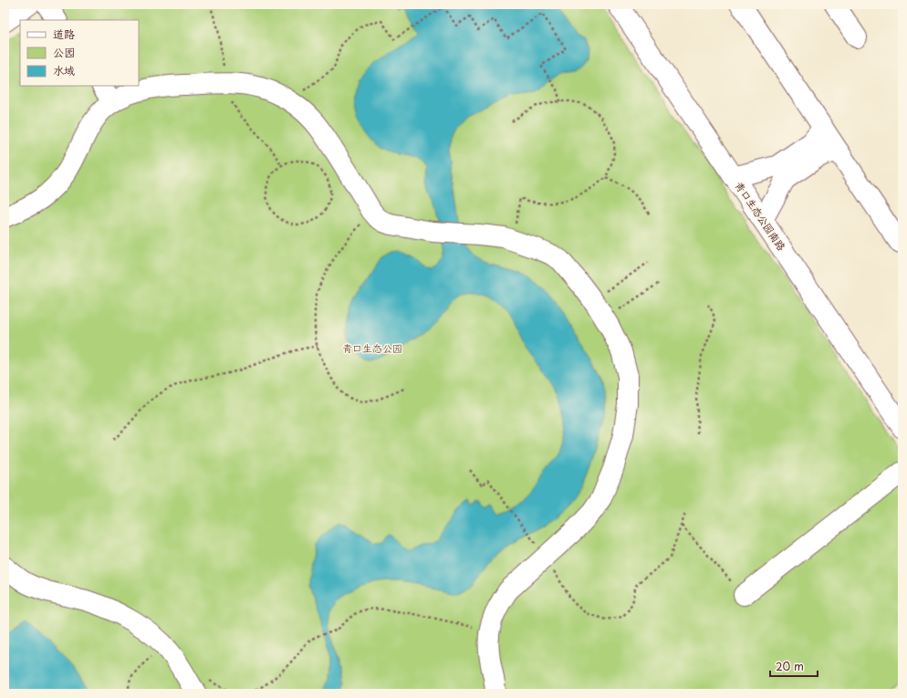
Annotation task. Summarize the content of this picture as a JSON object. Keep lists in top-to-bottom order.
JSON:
{
  "streets": {
    "street": ["青口生态公园南路"]
  },
  "parks": ["青口生态公园"],
  "legend": ["道路", "公园", "水域"],
  "scale_bar": "20 m"
}
